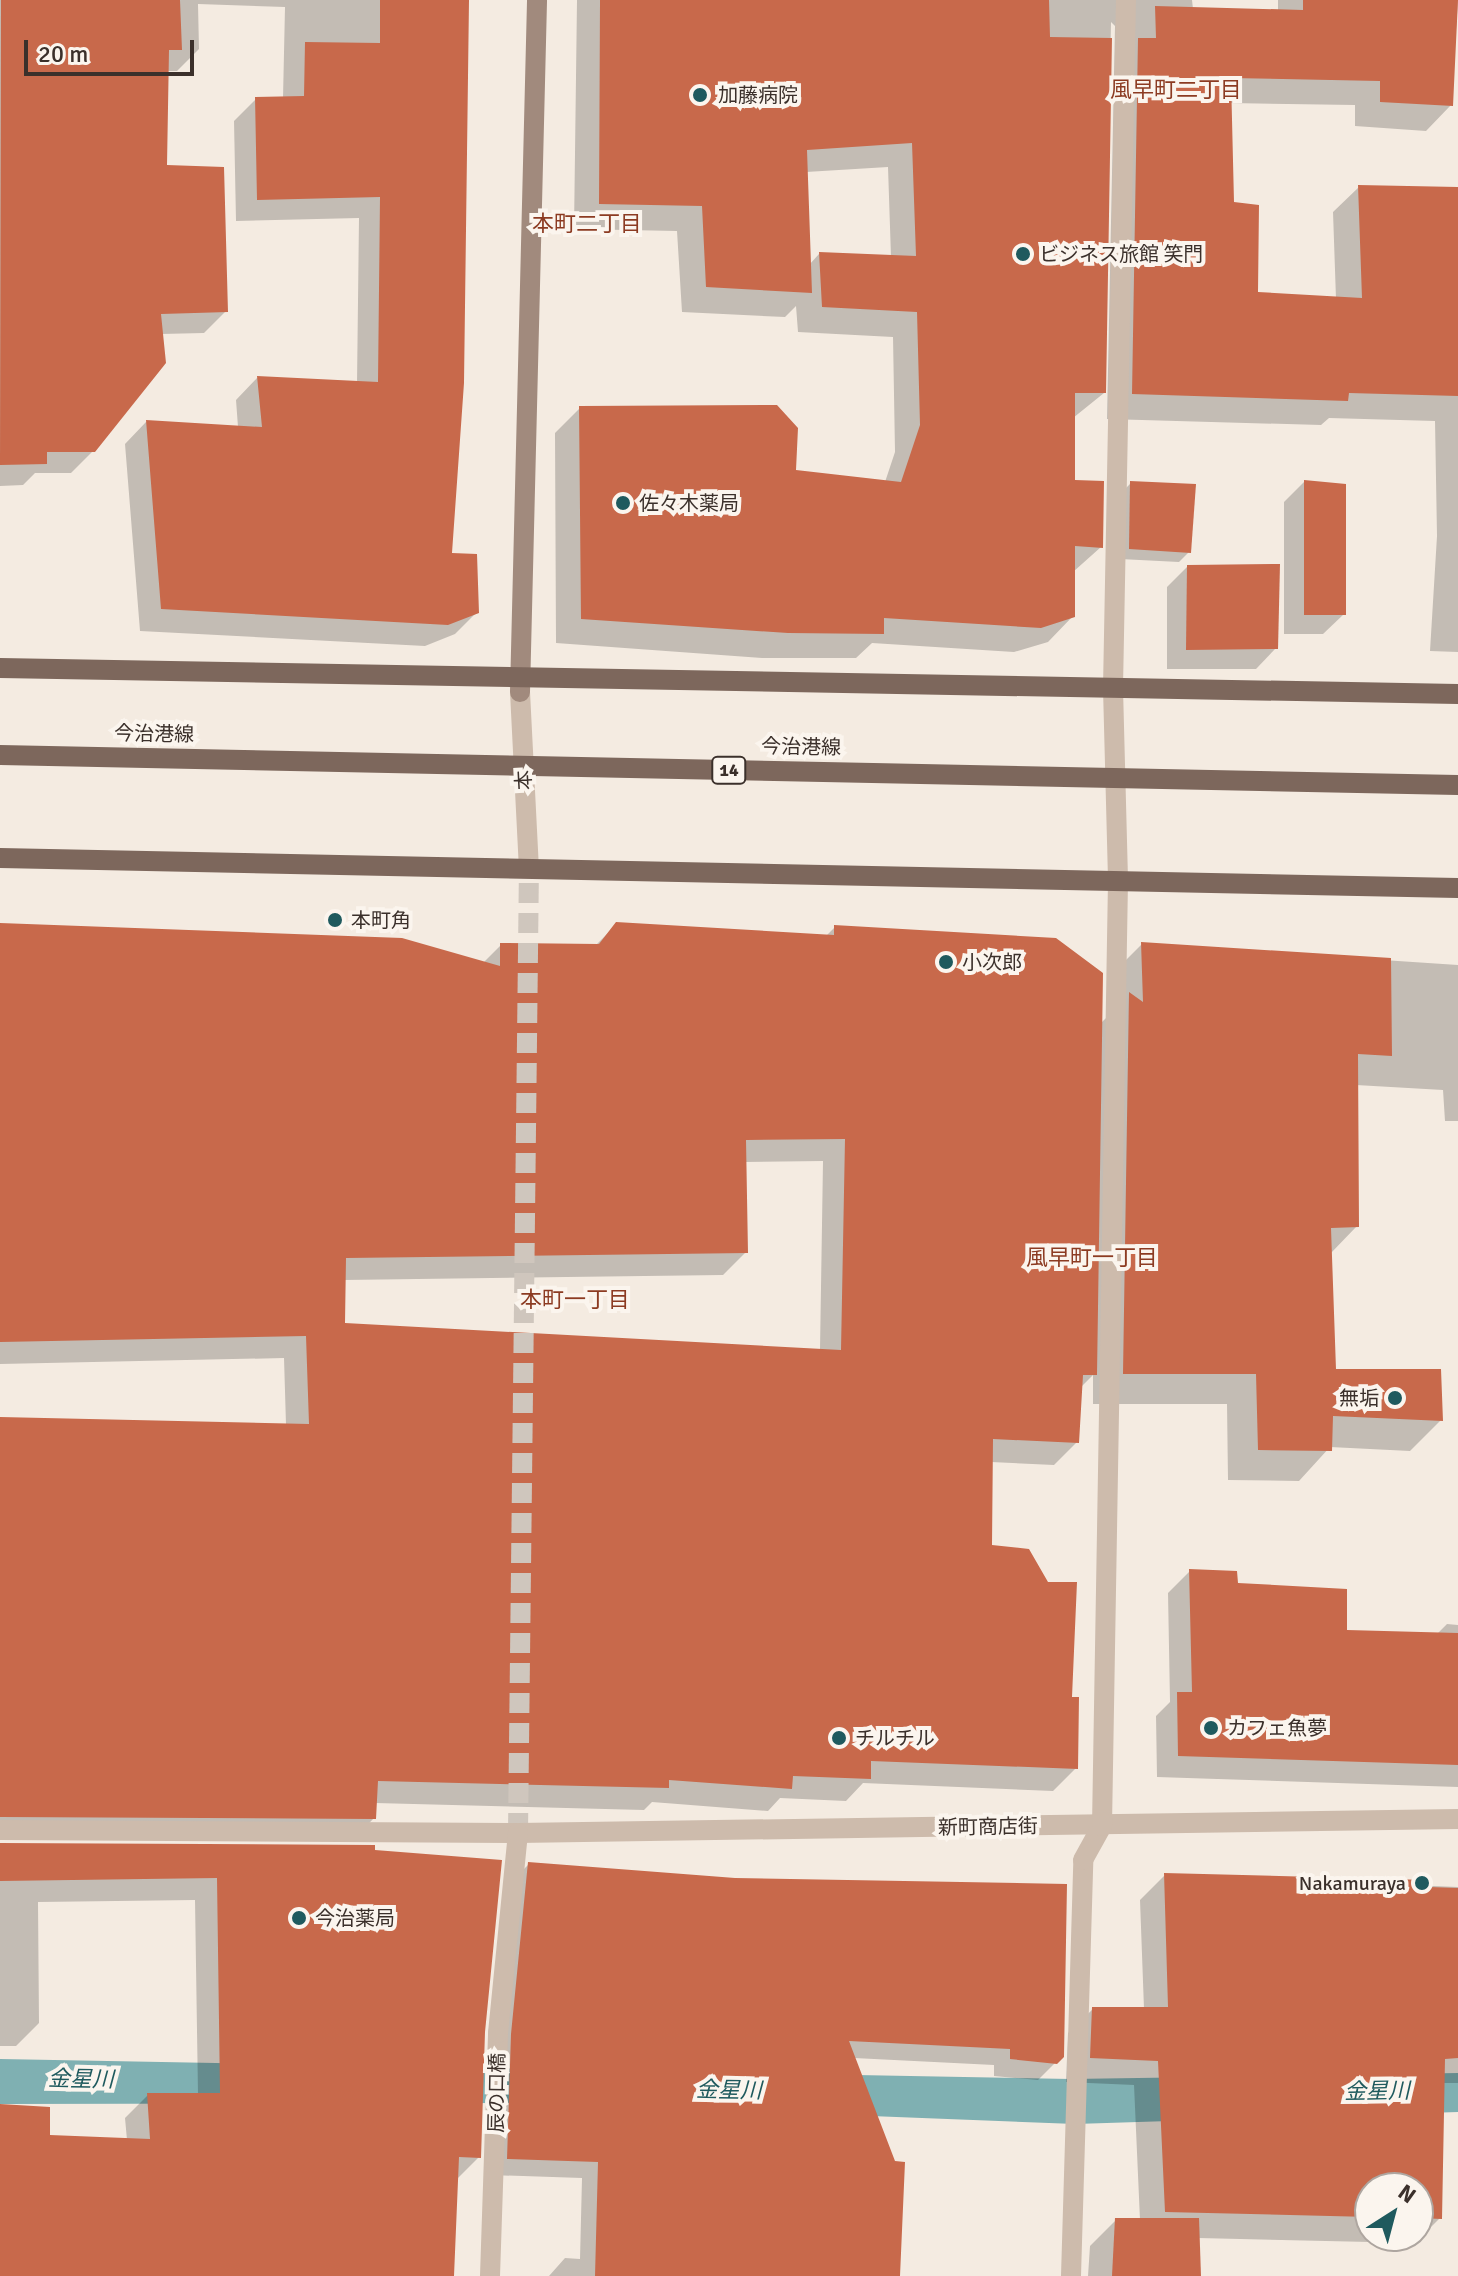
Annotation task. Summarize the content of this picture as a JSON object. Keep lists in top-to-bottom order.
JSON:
{
  "streets": {
    "main road": ["今治港線", "14"],
    "street": ["本", "新町商店街", "辰の口橋"]
  },
  "crossings": [
    ["今治港線", "本"],
    ["新町商店街", "辰の口橋"]
  ],
  "districts": [
    "風早町二丁目",
    "本町二丁目",
    "風早町一丁目",
    "本町一丁目"
  ],
  "water": ["金星川"],
  "places": [
    "加藤病院",
    "ビジネス旅館 笑門",
    "佐々木薬局",
    "本町角",
    "小次郎",
    "無垢",
    "カフェ魚夢",
    "チルチル",
    "Nakamuraya",
    "今治薬局"
  ],
  "scale_bar": "20 m",
  "north": "top right"
}
